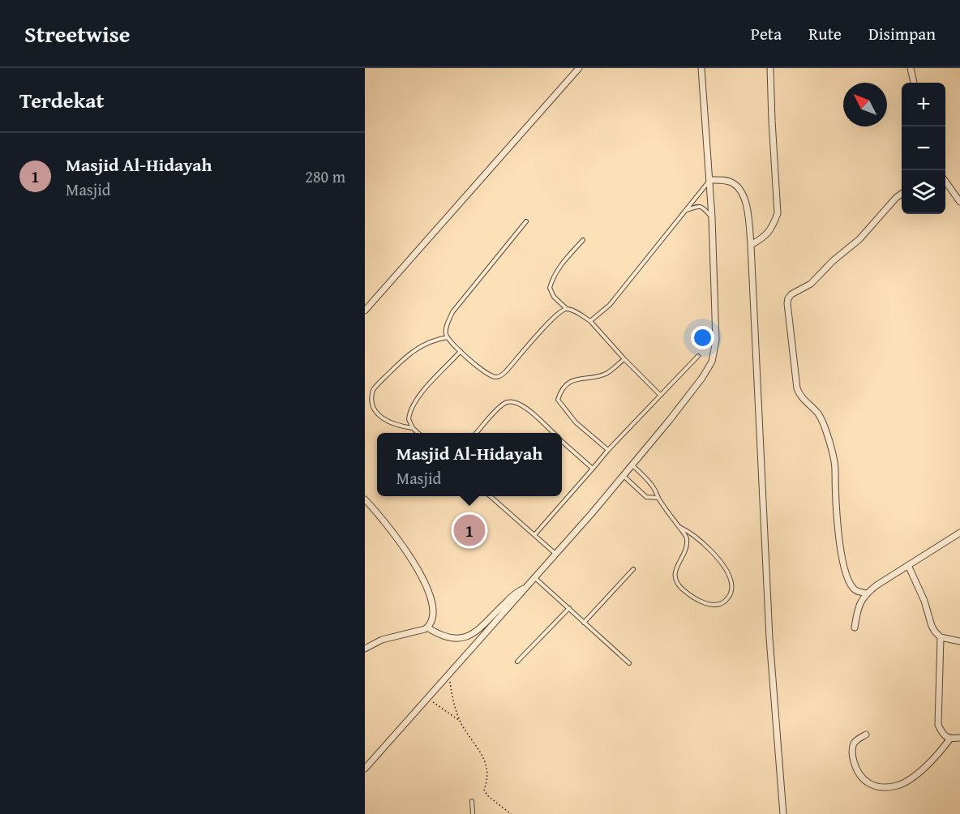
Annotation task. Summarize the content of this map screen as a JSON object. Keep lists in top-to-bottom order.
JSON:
{
  "north": "top left",
  "page": {
    "header": "Streetwise",
    "nav": ["Peta", "Rute", "Disimpan"],
    "heading": "Terdekat",
    "map_buttons": ["+", "−"],
    "list": [
      {
        "mark": "1",
        "name": "Masjid Al-Hidayah",
        "note": "Masjid",
        "value": "280 m"
      }
    ],
    "popup": ["Masjid Al-Hidayah", "Masjid"],
    "pins": "1"
  }
}
